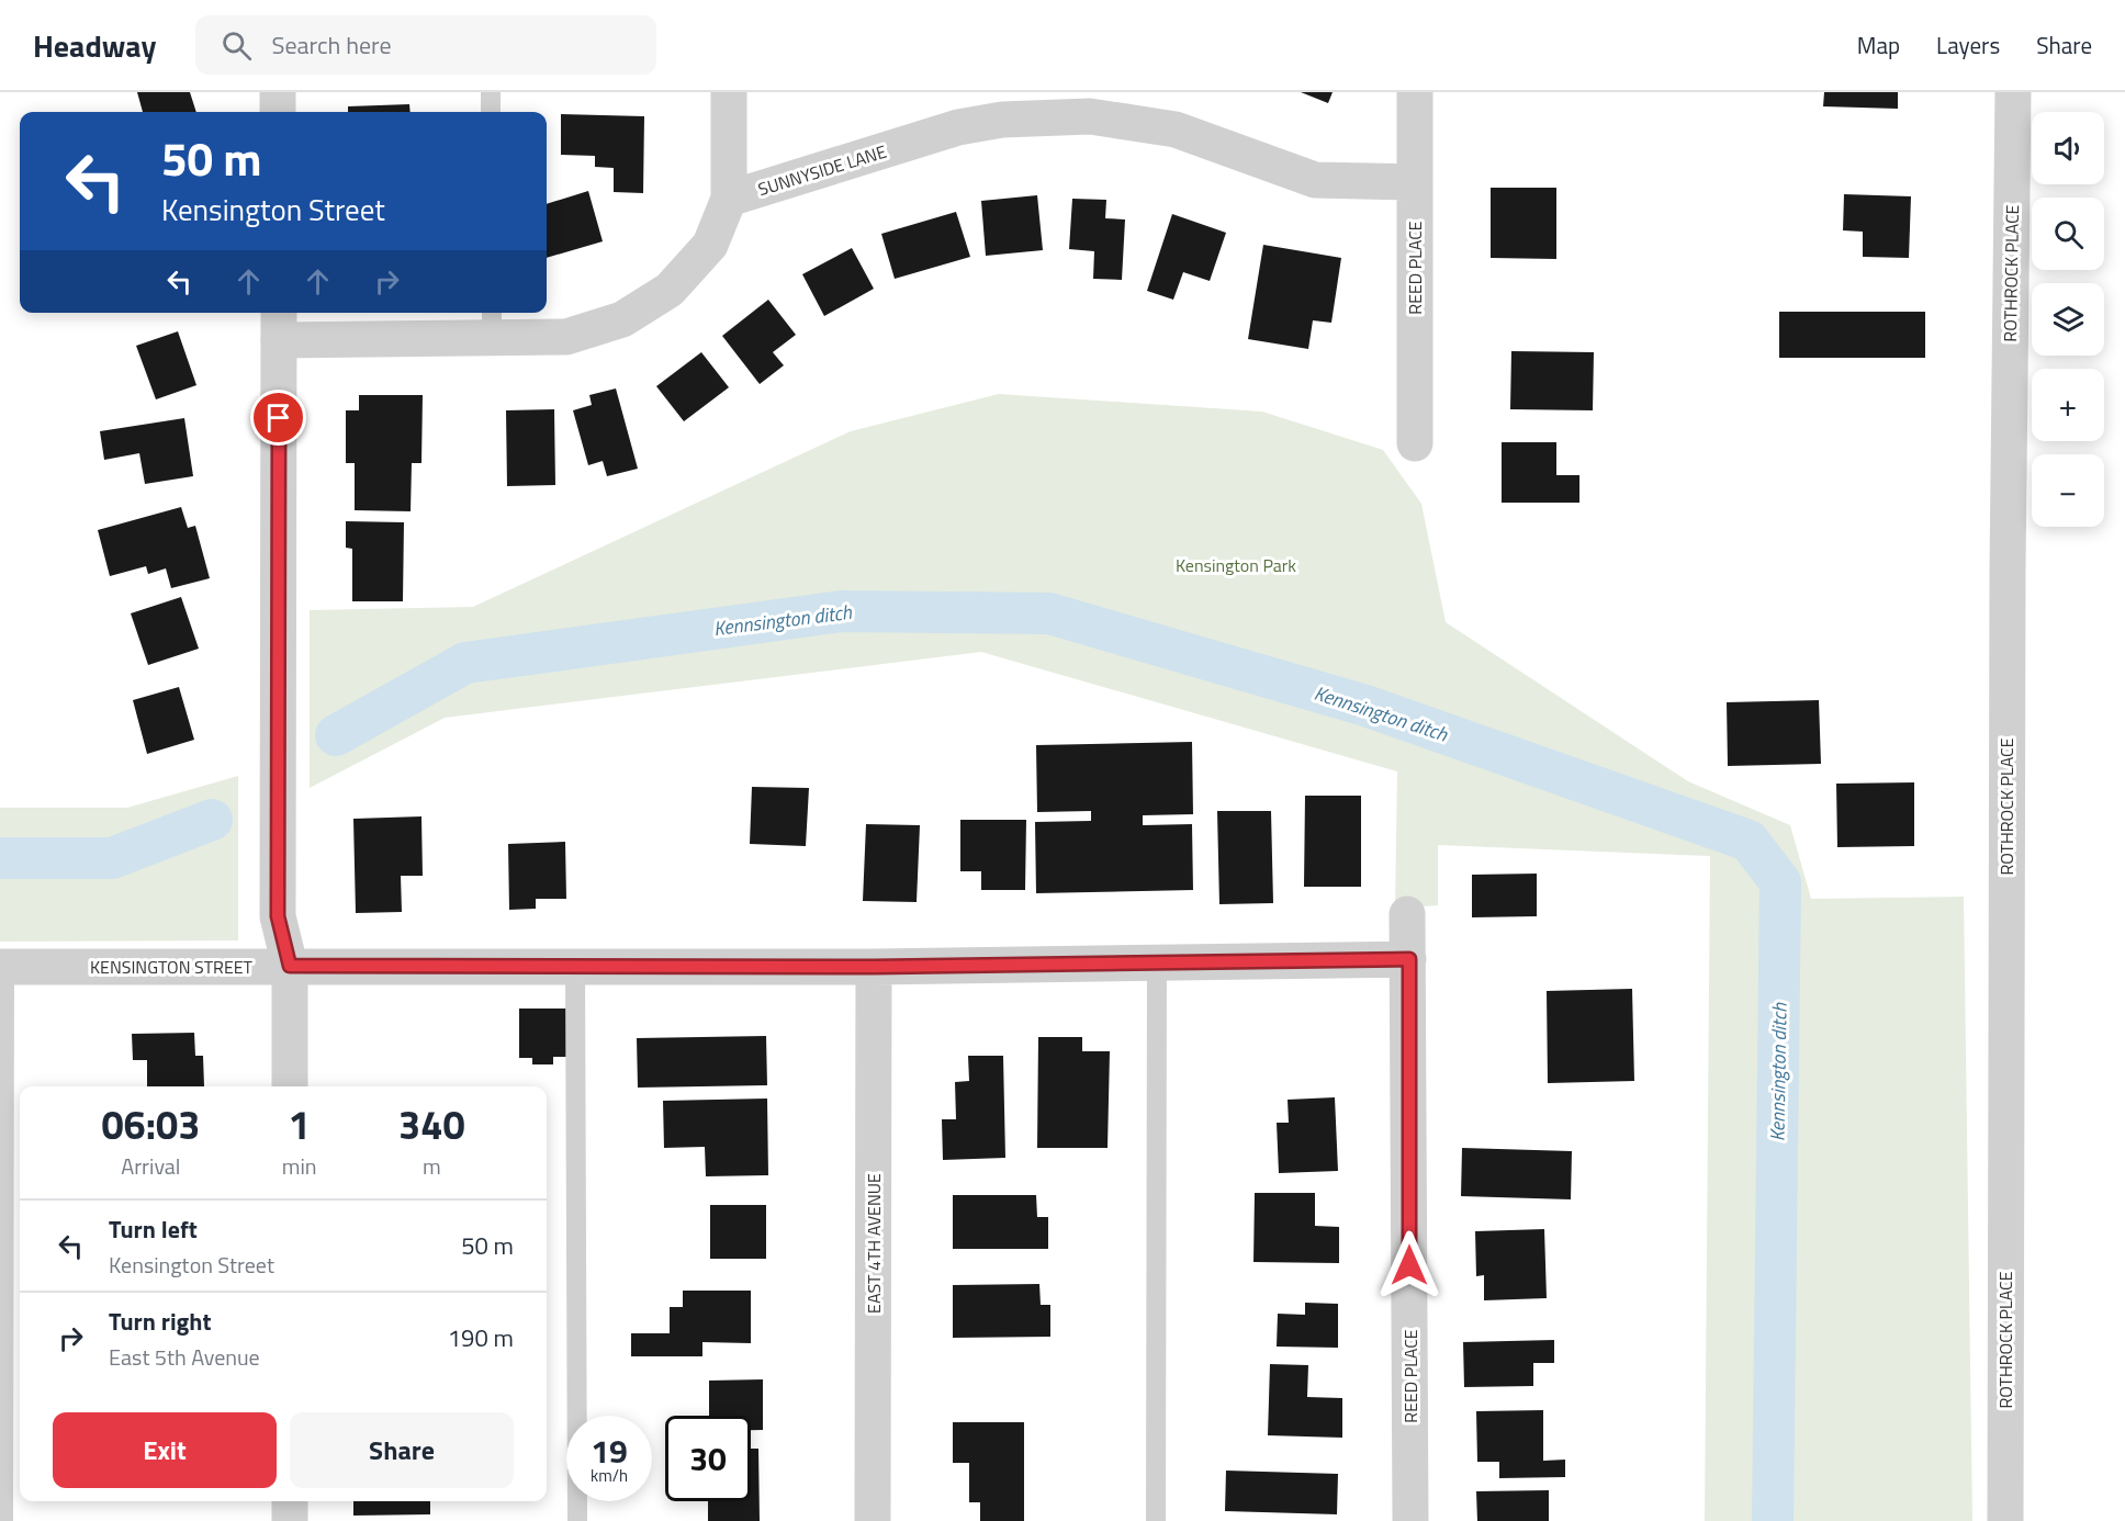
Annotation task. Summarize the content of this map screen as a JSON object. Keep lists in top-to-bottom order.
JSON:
{
  "streets": {
    "street": [
      "SUNNYSIDE LANE",
      "REED PLACE",
      "ROTHROCK PLACE",
      "KENSINGTON STREET",
      "EAST 4TH AVENUE"
    ]
  },
  "crossings": [
    ["SUNNYSIDE LANE", "REED PLACE"],
    ["REED PLACE", "KENSINGTON STREET"],
    ["KENSINGTON STREET", "EAST 4TH AVENUE"]
  ],
  "water": ["Kennsington ditch"],
  "parks": ["Kensington Park"],
  "page": {
    "header": "Headway",
    "search": "Search here",
    "nav": ["Map", "Layers", "Share"],
    "map_buttons": ["+", "−"],
    "turn": ["50 m", "Kensington Street"],
    "eta": [
      "06:03",
      "Arrival",
      "1",
      "min",
      "340",
      "m"
    ],
    "list": [
      {
        "name": "Turn left",
        "note": "Kensington Street",
        "value": "50 m"
      },
      {
        "name": "Turn right",
        "note": "East 5th Avenue",
        "value": "190 m"
      }
    ],
    "buttons": ["Exit", "Share"],
    "speed": "19 km/h",
    "limit": "30"
  }
}
